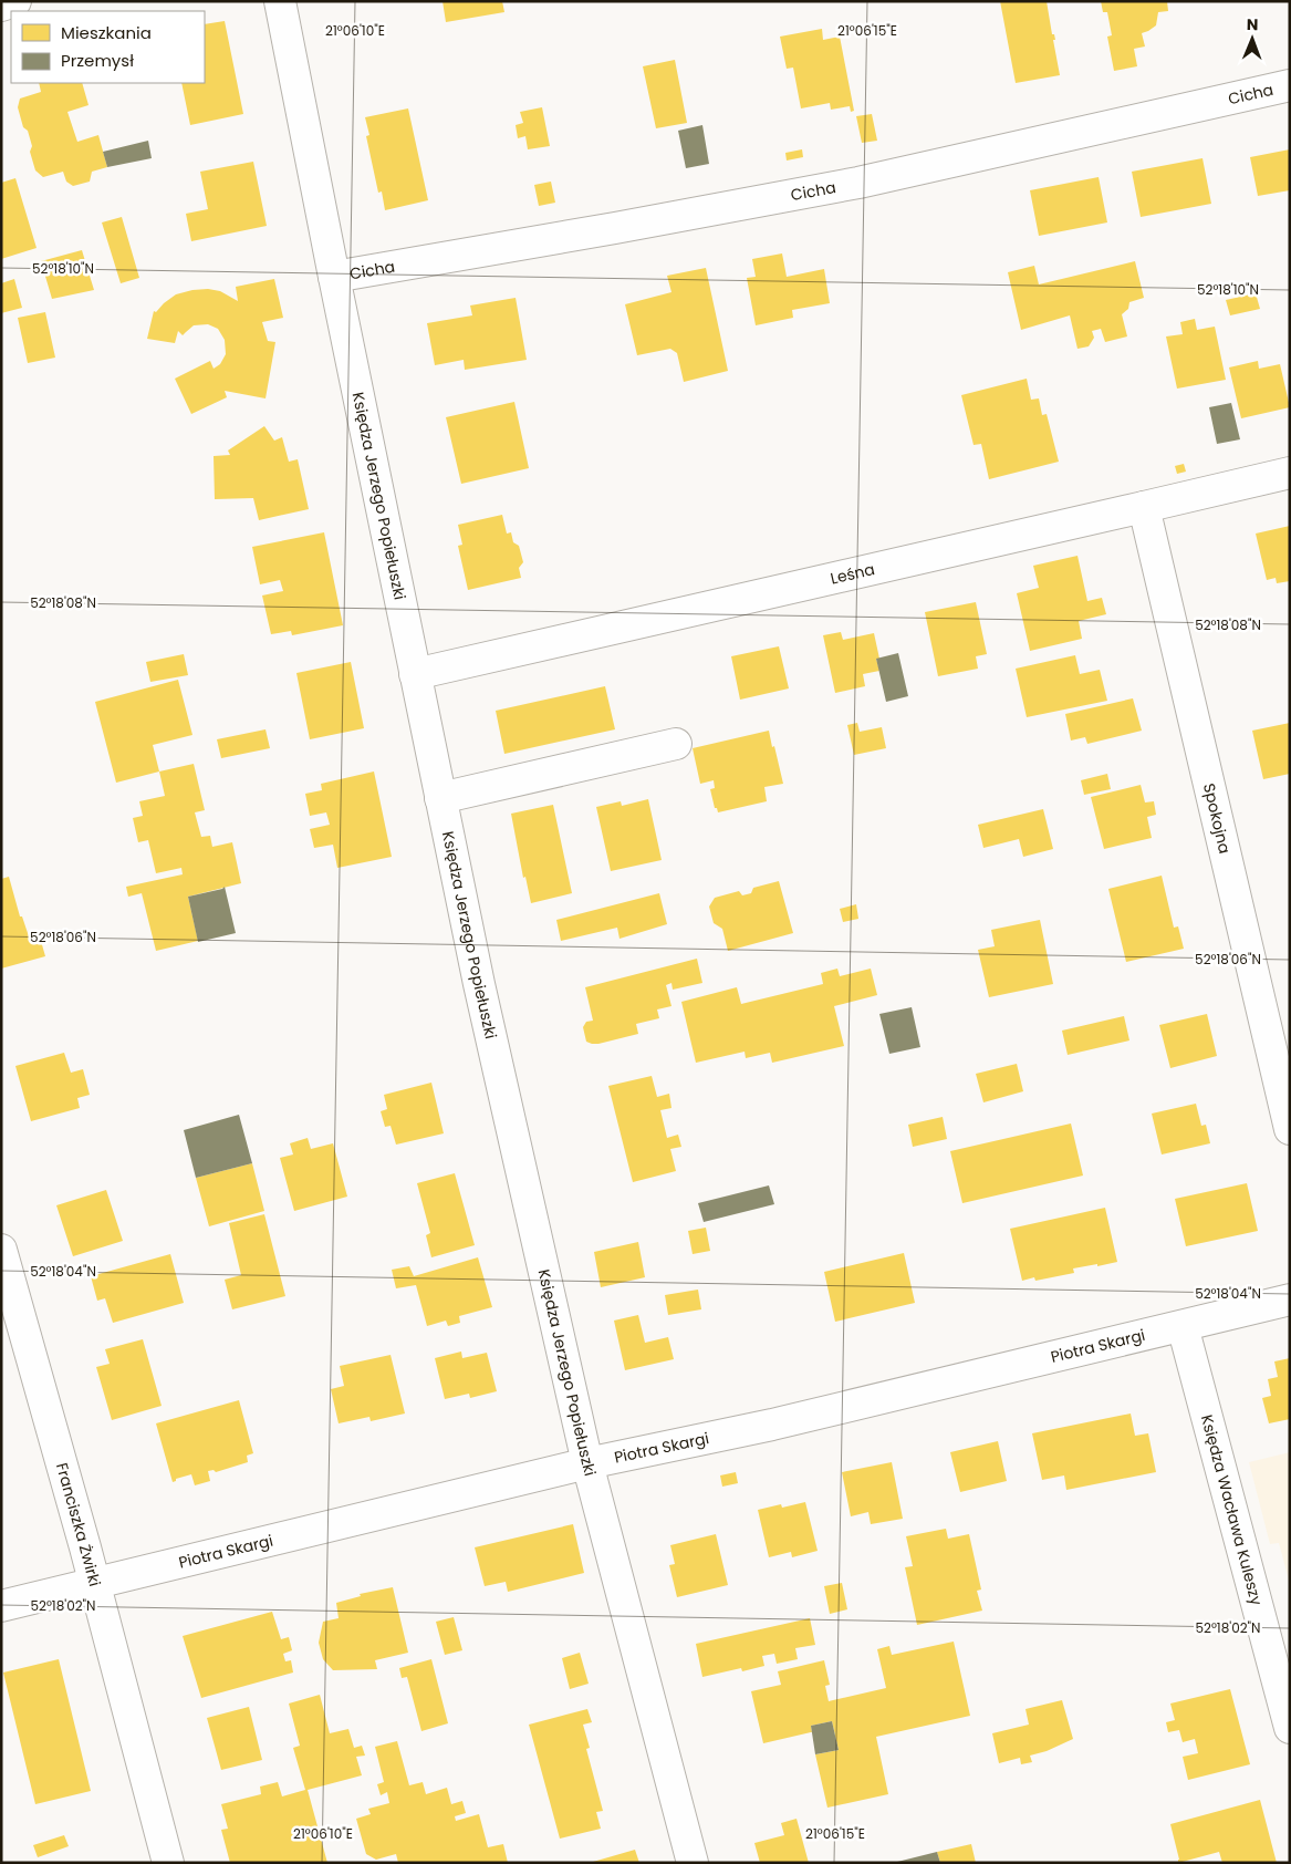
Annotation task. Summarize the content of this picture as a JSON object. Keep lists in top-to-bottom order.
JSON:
{
  "streets": {
    "street": [
      "Cicha",
      "Księdza Jerzego Popiełuszki",
      "Leśna",
      "Spokojna",
      "Piotra Skargi",
      "Księdza Wacława Kuleszy",
      "Franciszka Żwirki"
    ]
  },
  "crossings": [
    ["Cicha", "Księdza Jerzego Popiełuszki"],
    ["Księdza Jerzego Popiełuszki", "Leśna"],
    ["Księdza Jerzego Popiełuszki", "Piotra Skargi"],
    ["Leśna", "Spokojna"],
    ["Piotra Skargi", "Księdza Wacława Kuleszy"],
    ["Piotra Skargi", "Franciszka Żwirki"]
  ],
  "legend": ["Mieszkania", "Przemysł"],
  "north": "top",
  "coordinates": [
    "21°06'10\"E",
    "21°06'15\"E",
    "52°18'10\"N",
    "52°18'08\"N",
    "52°18'06\"N",
    "52°18'04\"N",
    "52°18'02\"N"
  ]
}
